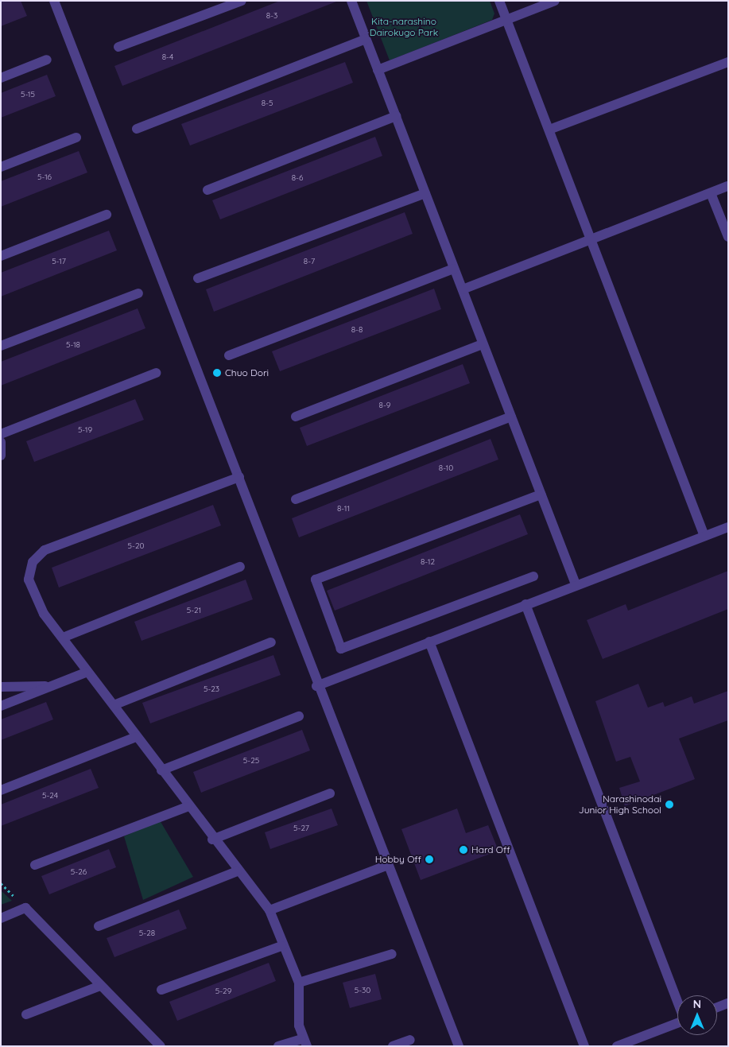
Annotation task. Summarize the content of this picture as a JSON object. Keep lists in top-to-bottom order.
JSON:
{
  "parks": ["Kita-narashino Dairokugo Park"],
  "places": [
    "Chuo Dori",
    "Narashinodai Junior High School",
    "Hard Off",
    "Hobby Off"
  ],
  "house_numbers": [
    "8-3",
    "8-4",
    "5-15",
    "8-5",
    "5-16",
    "8-6",
    "5-17",
    "8-7",
    "8-8",
    "5-18",
    "8-9",
    "5-19",
    "8-10",
    "8-11",
    "5-20",
    "8-12",
    "5-21",
    "5-23",
    "5-25",
    "5-24",
    "5-27",
    "5-26",
    "5-28",
    "5-30",
    "5-29"
  ],
  "north": "top"
}
